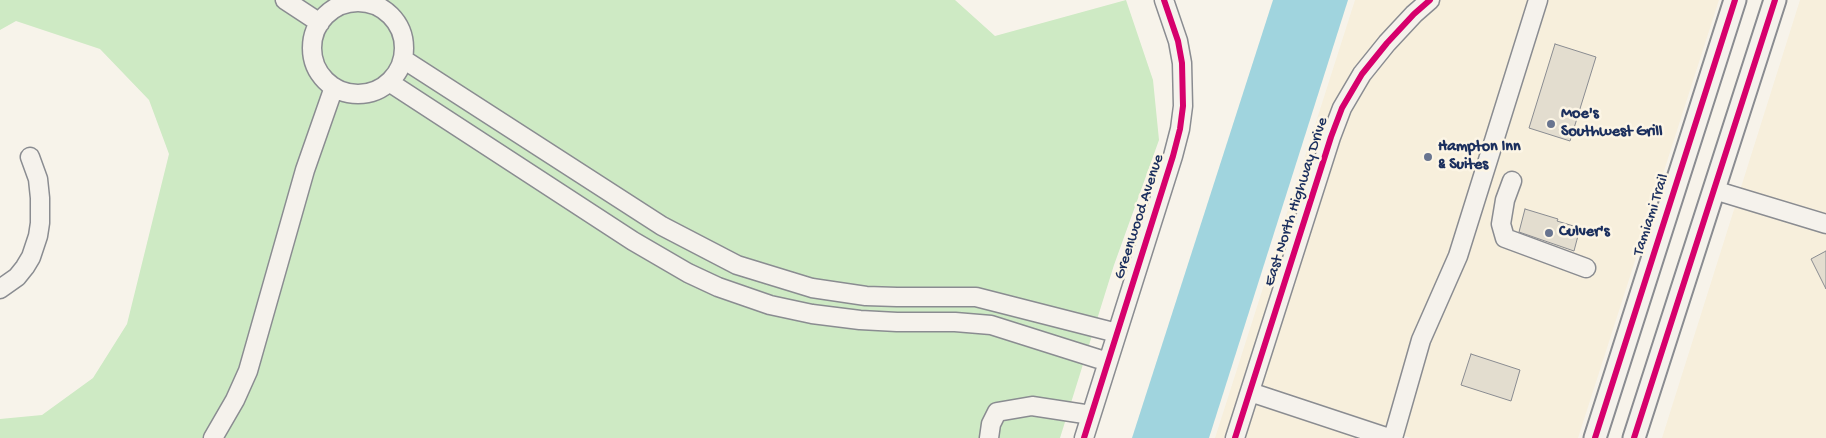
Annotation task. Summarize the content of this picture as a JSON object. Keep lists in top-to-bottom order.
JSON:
{
  "streets": {
    "main road": ["Tamiami Trail"],
    "street": ["East North Highway Drive", "Greenwood Avenue"]
  },
  "places": ["Moe's Southwest Grill", "Hampton Inn & Suites", "Culver's"]
}
